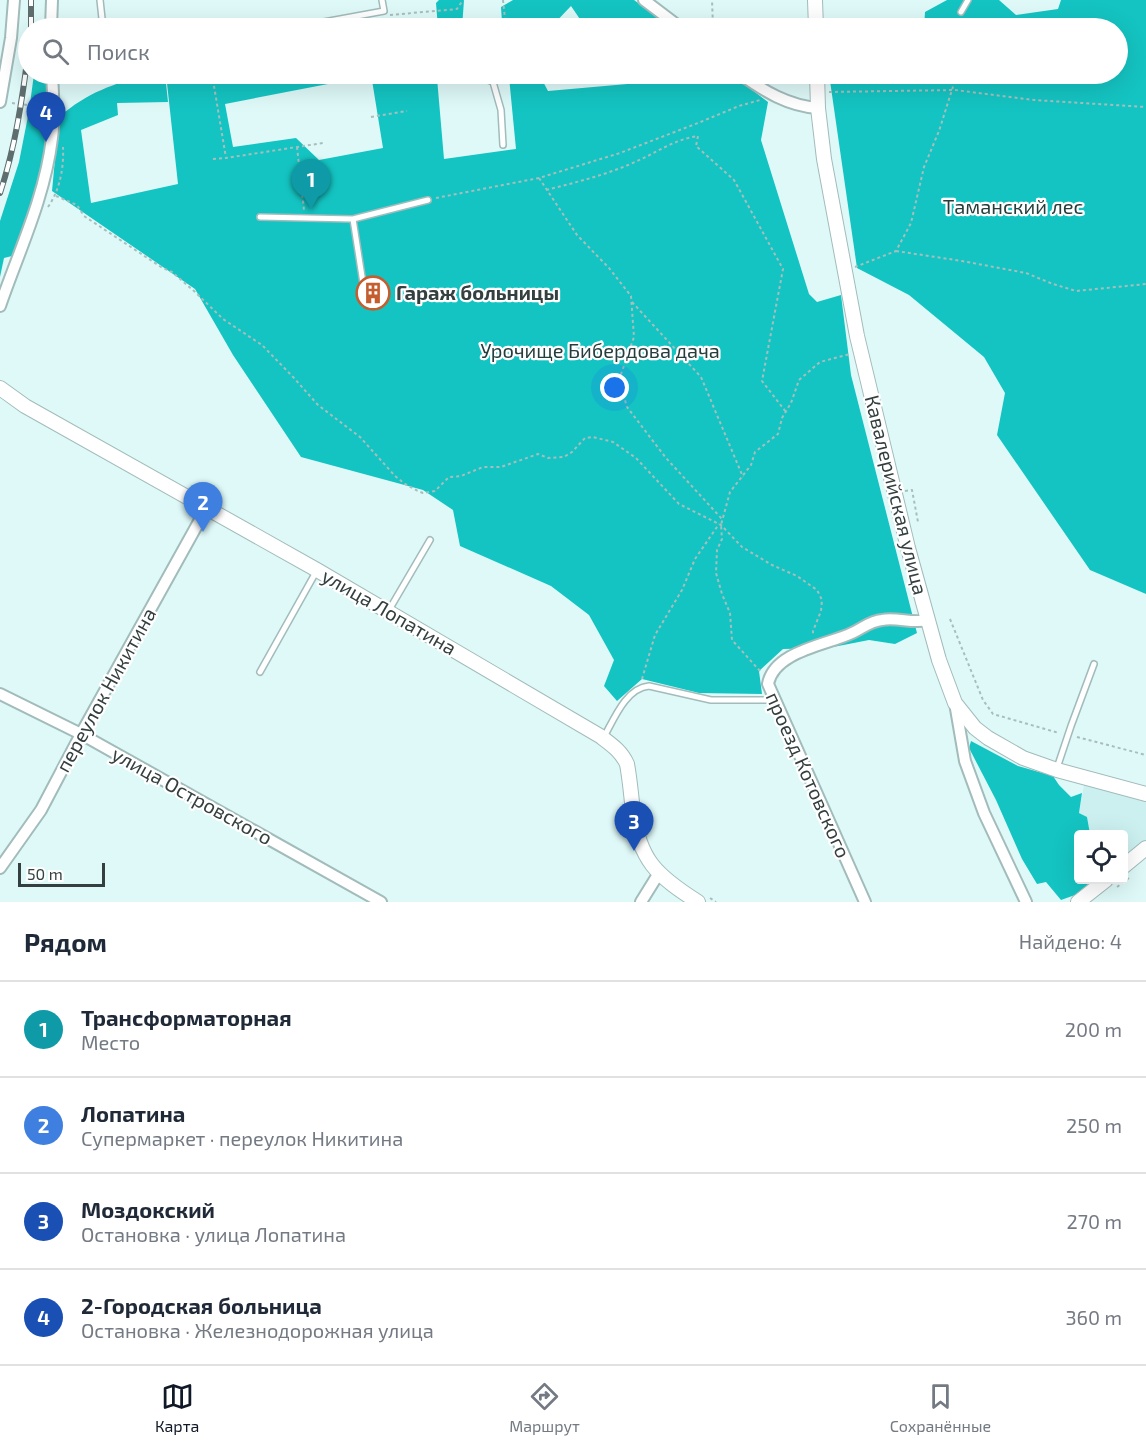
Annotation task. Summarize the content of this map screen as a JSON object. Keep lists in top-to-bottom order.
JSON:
{
  "streets": {
    "street": [
      "Кавалерийская улица",
      "улица Лопатина",
      "переулок Никитина",
      "проезд Котовского",
      "улица Островского"
    ]
  },
  "crossings": [
    ["Кавалерийская улица", "проезд Котовского"],
    ["улица Лопатина", "переулок Никитина"],
    ["переулок Никитина", "улица Островского"]
  ],
  "parks": ["Таманский лес", "Урочище Бибердова дача"],
  "places": {
    "building": ["Гараж больницы"]
  },
  "scale_bar": "50 m",
  "page": {
    "search": "Поиск",
    "pins": [
      "4",
      "1",
      "2",
      "3"
    ],
    "scale": "50 m",
    "heading": ["Рядом", "Найдено: 4"],
    "list": [
      {
        "mark": "1",
        "name": "Трансформаторная",
        "note": "Место",
        "value": "200 m"
      },
      {
        "mark": "2",
        "name": "Лопатина",
        "note": "Супермаркет · переулок Никитина",
        "value": "250 m"
      },
      {
        "mark": "3",
        "name": "Моздокский",
        "note": "Остановка · улица Лопатина",
        "value": "270 m"
      },
      {
        "mark": "4",
        "name": "2-Городская больница",
        "note": "Остановка · Железнодорожная улица",
        "value": "360 m"
      }
    ],
    "nav": ["Карта", "Маршрут", "Сохранённые"]
  }
}
